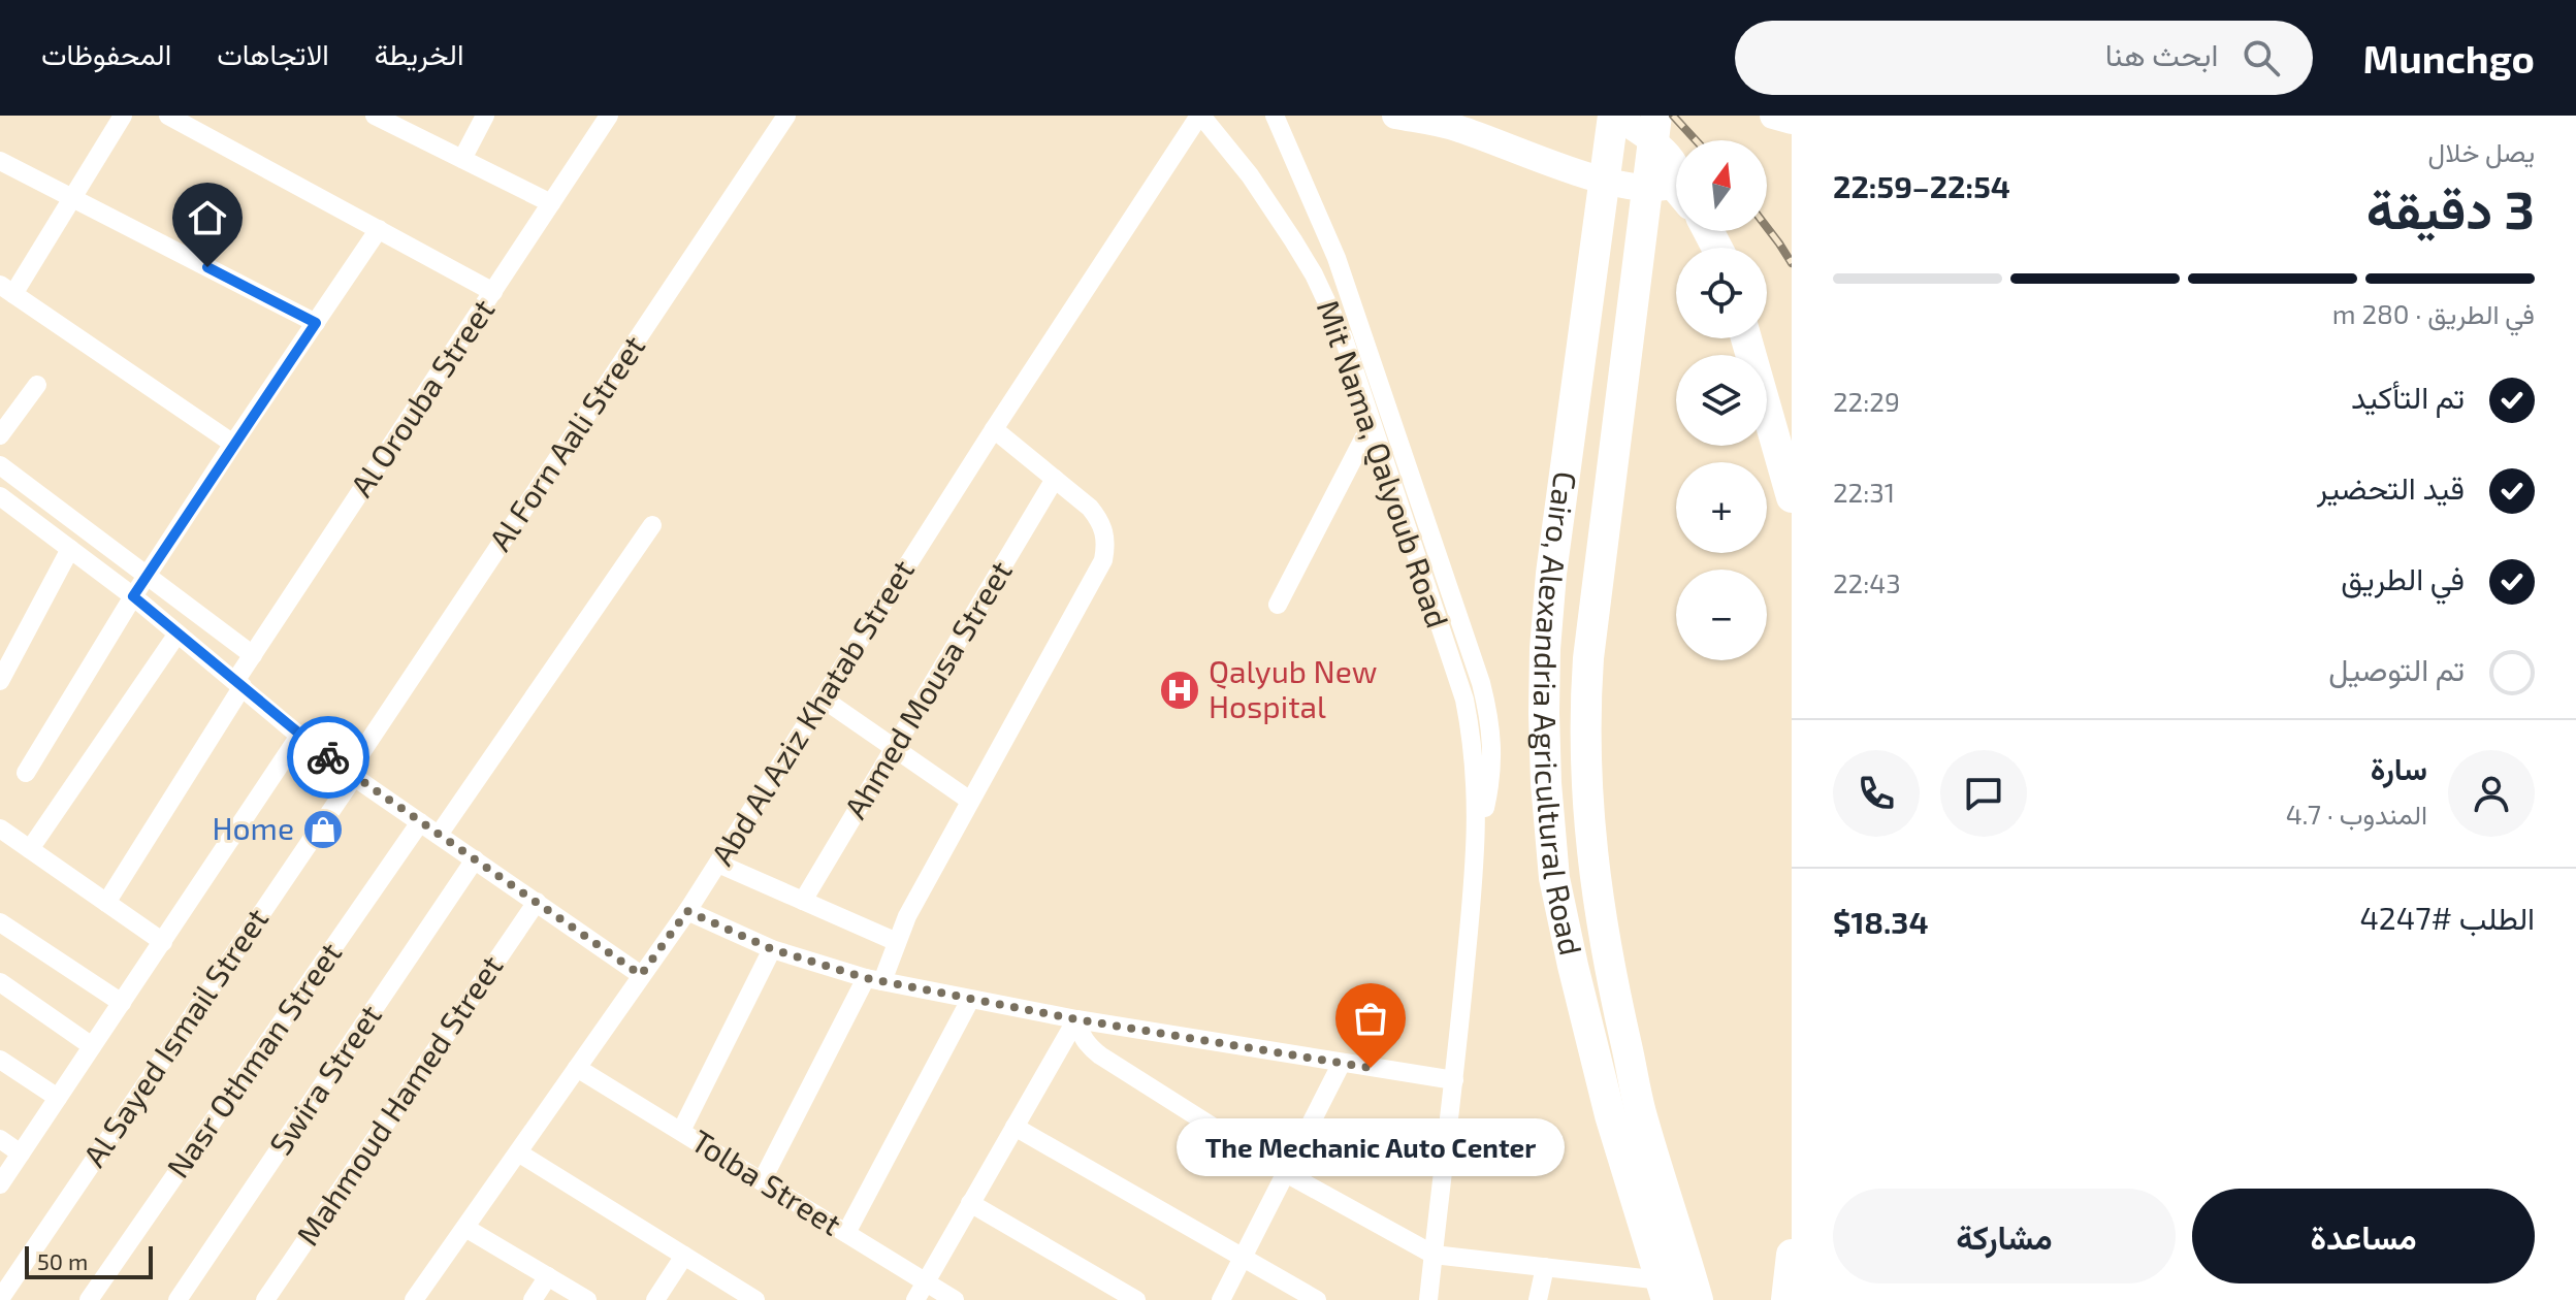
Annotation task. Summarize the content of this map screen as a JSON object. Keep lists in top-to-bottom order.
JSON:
{
  "streets": {
    "highway": ["Cairo, Alexandria Agricultural Road"],
    "street": [
      "Al Orouba Street",
      "Al Forn Aali Street",
      "Mit Nama, Qalyoub Road",
      "Ahmed Mousa Street",
      "Abd Al Aziz Khatab Street",
      "Al Sayed Ismail Street",
      "Nasr Othman Street",
      "Swira Street",
      "Mahmoud Hamed Street",
      "Tolba Street"
    ]
  },
  "crossings": [
    ["Al Forn Aali Street", "Al Sayed Ismail Street"],
    ["Mit Nama, Qalyoub Road", "Abd Al Aziz Khatab Street"],
    ["Abd Al Aziz Khatab Street", "Tolba Street"]
  ],
  "places": {
    "hospital": ["Qalyub New Hospital"],
    "shop": ["Home"],
    "other": ["The Mechanic Auto Center"]
  },
  "scale_bar": "50 m",
  "north": "top",
  "page": {
    "header": "Munchgo",
    "search": "ابحث هنا",
    "nav": ["الخريطة", "الاتجاهات", "المحفوظات"],
    "heading": ["3 دقيقة", "يصل خلال", "22:54–22:59"],
    "panel": [
      "سارة",
      "المندوب · 4.7",
      "الطلب #4247",
      "$18.34"
    ],
    "map_buttons": ["+", "−"],
    "bar": "في الطريق · 280 m",
    "list": [
      ["تم التأكيد", "22:29"],
      ["قيد التحضير", "22:31"],
      ["في الطريق", "22:43"],
      "تم التوصيل"
    ],
    "bubble": "The Mechanic Auto Center",
    "buttons": ["مساعدة", "مشاركة"],
    "scale": "50 m"
  }
}
